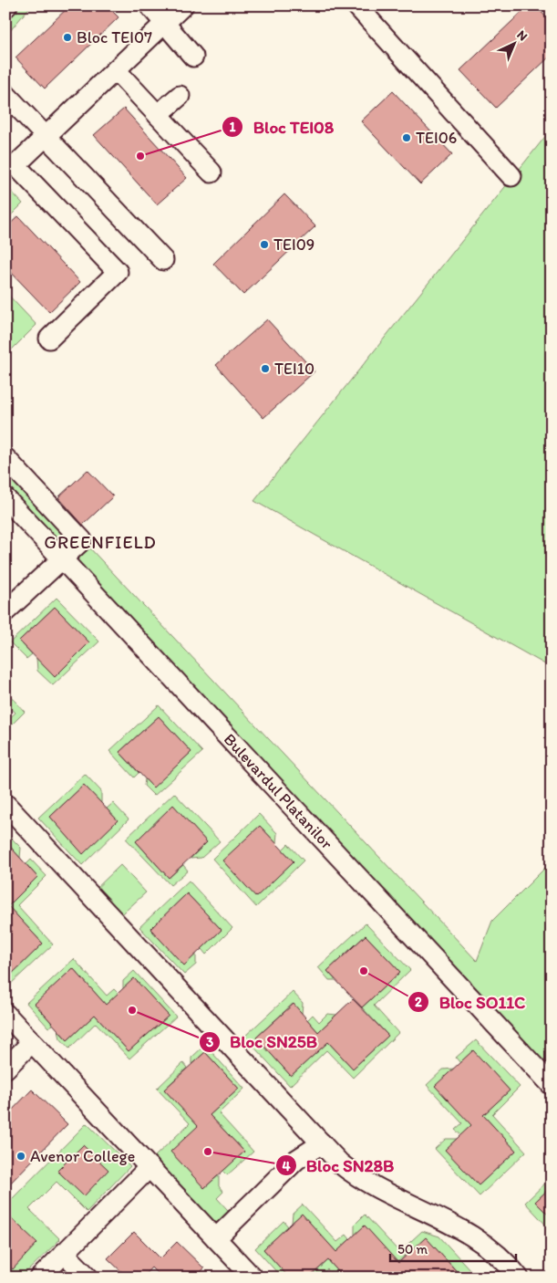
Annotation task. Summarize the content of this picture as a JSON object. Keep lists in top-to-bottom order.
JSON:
{
  "streets": {
    "street": ["Bulevardul Platanilor"]
  },
  "districts": ["GREENFIELD"],
  "places": [
    "Bloc TEI07",
    "TEI06",
    "Bloc TEI08",
    "TEI09",
    "TEI10",
    "Bloc SO11C",
    "Bloc SN25B",
    "Bloc SN28B",
    "Avenor College"
  ],
  "scale_bar": "50 m",
  "north": "top right"
}
